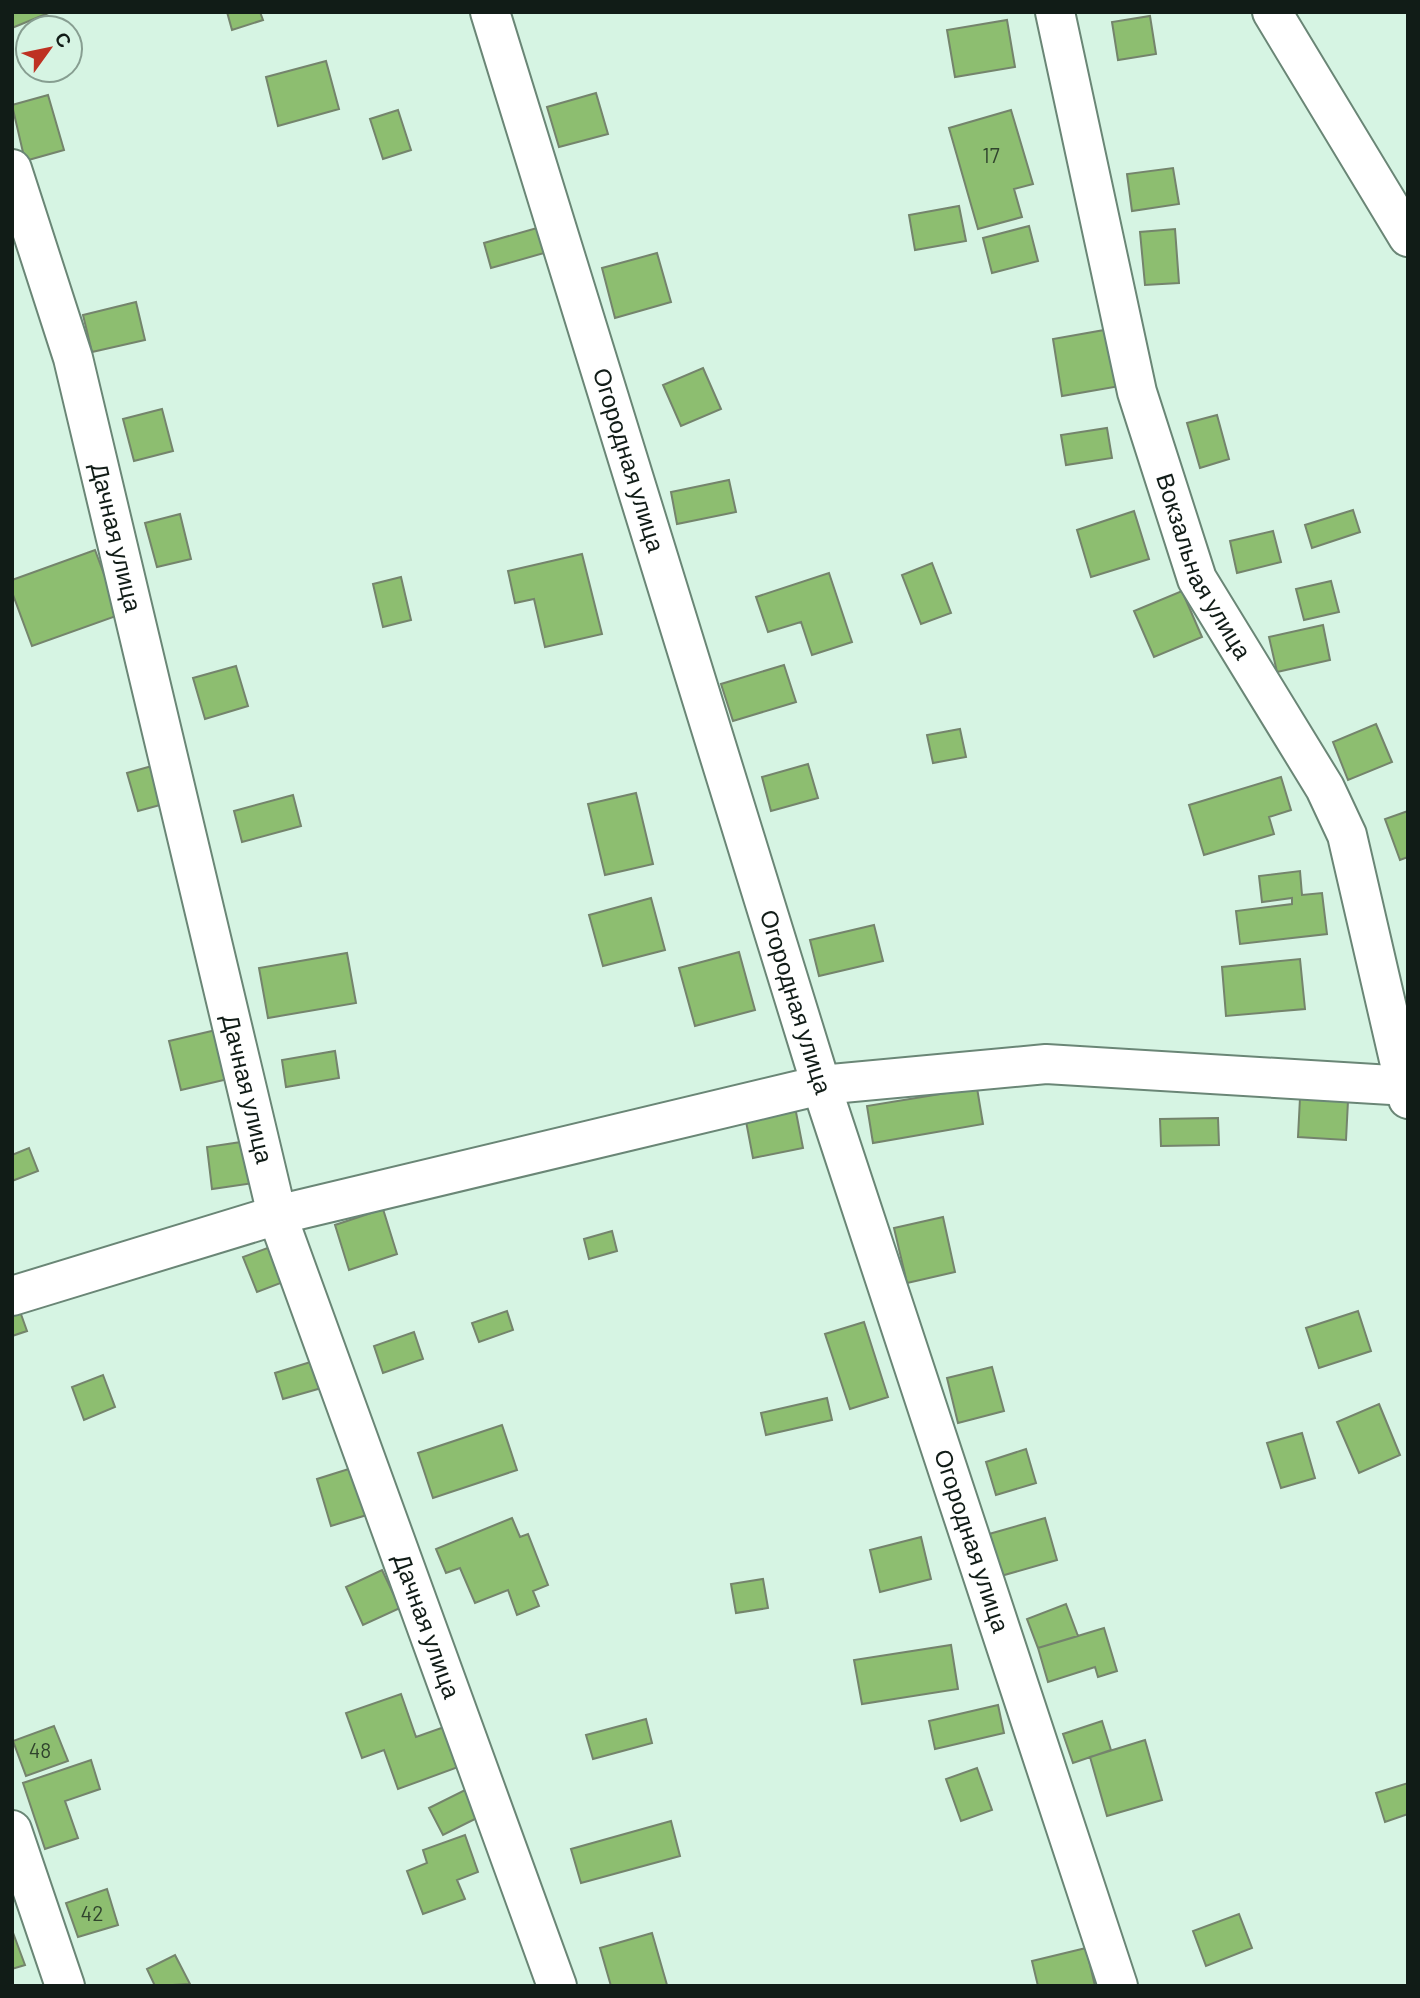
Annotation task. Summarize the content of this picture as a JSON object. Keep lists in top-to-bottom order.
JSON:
{
  "streets": {
    "street": ["Огородная улица", "Дачная улица", "Вокзальная улица"]
  },
  "house_numbers": ["17", "48", "42"],
  "north": "top right"
}
